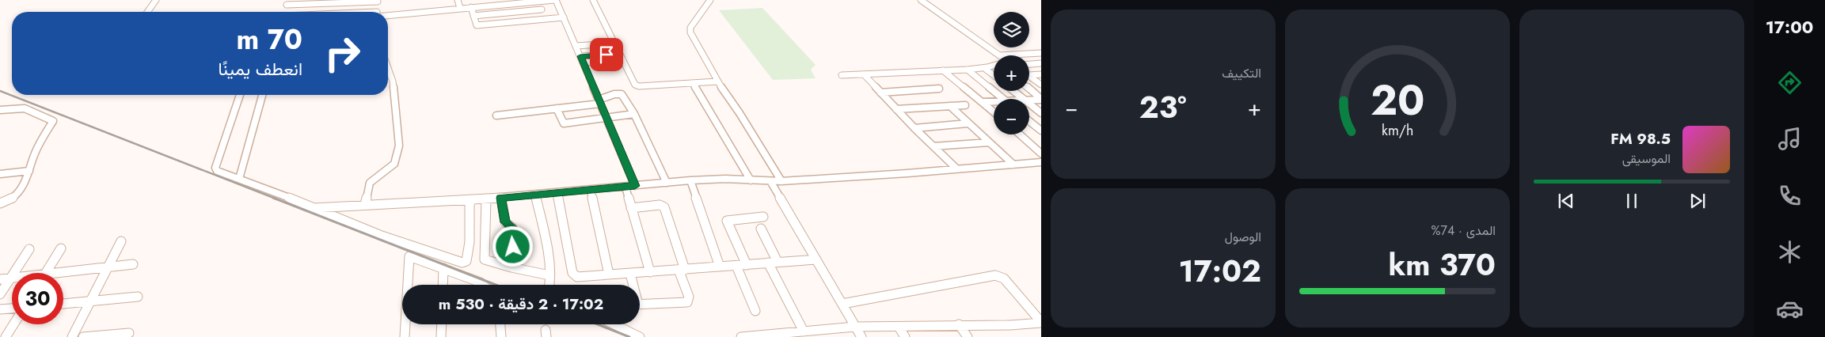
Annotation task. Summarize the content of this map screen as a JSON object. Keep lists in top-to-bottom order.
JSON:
{
  "page": {
    "tabs": "17:00",
    "tile": [
      "التكييف",
      ["المدى · 74%", "370 km"],
      ["الوصول", "17:02"]
    ],
    "map_buttons": ["+", "−"],
    "turn": ["70 m", "انعطف يمينًا"],
    "heat": ["−", "23°", "+"],
    "song": ["98.5 FM", "الموسيقى"],
    "limit": "30",
    "trip": "17:02 · 2 دقيقة · 530 m",
    "gauge": ["20", "km/h"]
  }
}
